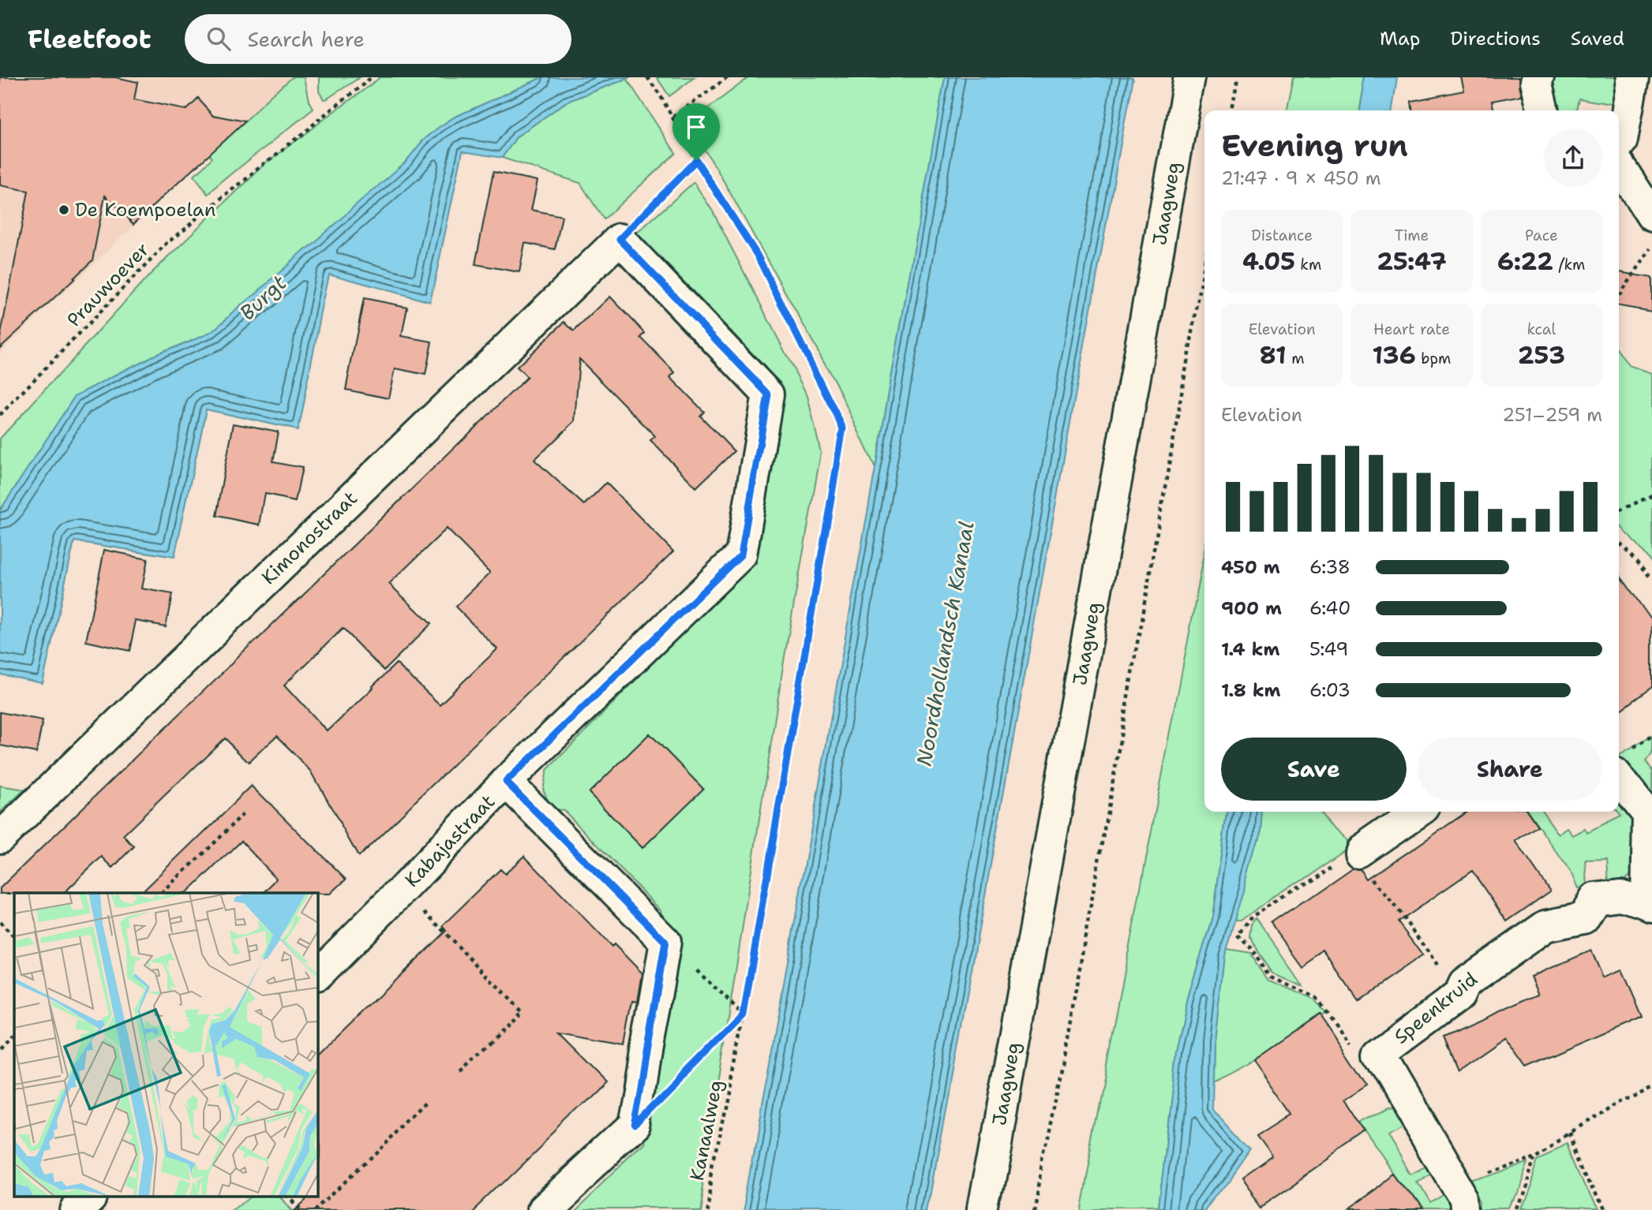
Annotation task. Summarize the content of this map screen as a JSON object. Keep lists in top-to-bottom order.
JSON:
{
  "streets": {
    "street": [
      "Jaagweg",
      "Kimonostraat",
      "Kabajastraat",
      "Speenkruid"
    ],
    "path": ["Prauwoever", "Kanaalweg"]
  },
  "crossings": [
    ["Kimonostraat", "Kabajastraat"]
  ],
  "water": ["Burgt", "Noordhollandsch Kanaal"],
  "places": ["De Koempoelan"],
  "page": {
    "header": "Fleetfoot",
    "search": "Search here",
    "nav": ["Map", "Directions", "Saved"],
    "heading": ["Evening run", "21:47 · 9 × 450 m"],
    "stats": [
      ["Distance", "4.05 km"],
      ["Time", "25:47"],
      ["Pace", "6:22 /km"],
      ["Elevation", "81 m"],
      ["Heart rate", "136 bpm"],
      ["kcal", "253"]
    ],
    "chart": ["Elevation", "251–259 m"],
    "list": [
      {
        "name": "450 m",
        "note": "6:38"
      },
      {
        "name": "900 m",
        "note": "6:40"
      },
      {
        "name": "1.4 km",
        "note": "5:49"
      },
      {
        "name": "1.8 km",
        "note": "6:03"
      }
    ],
    "buttons": ["Save", "Share"]
  }
}
